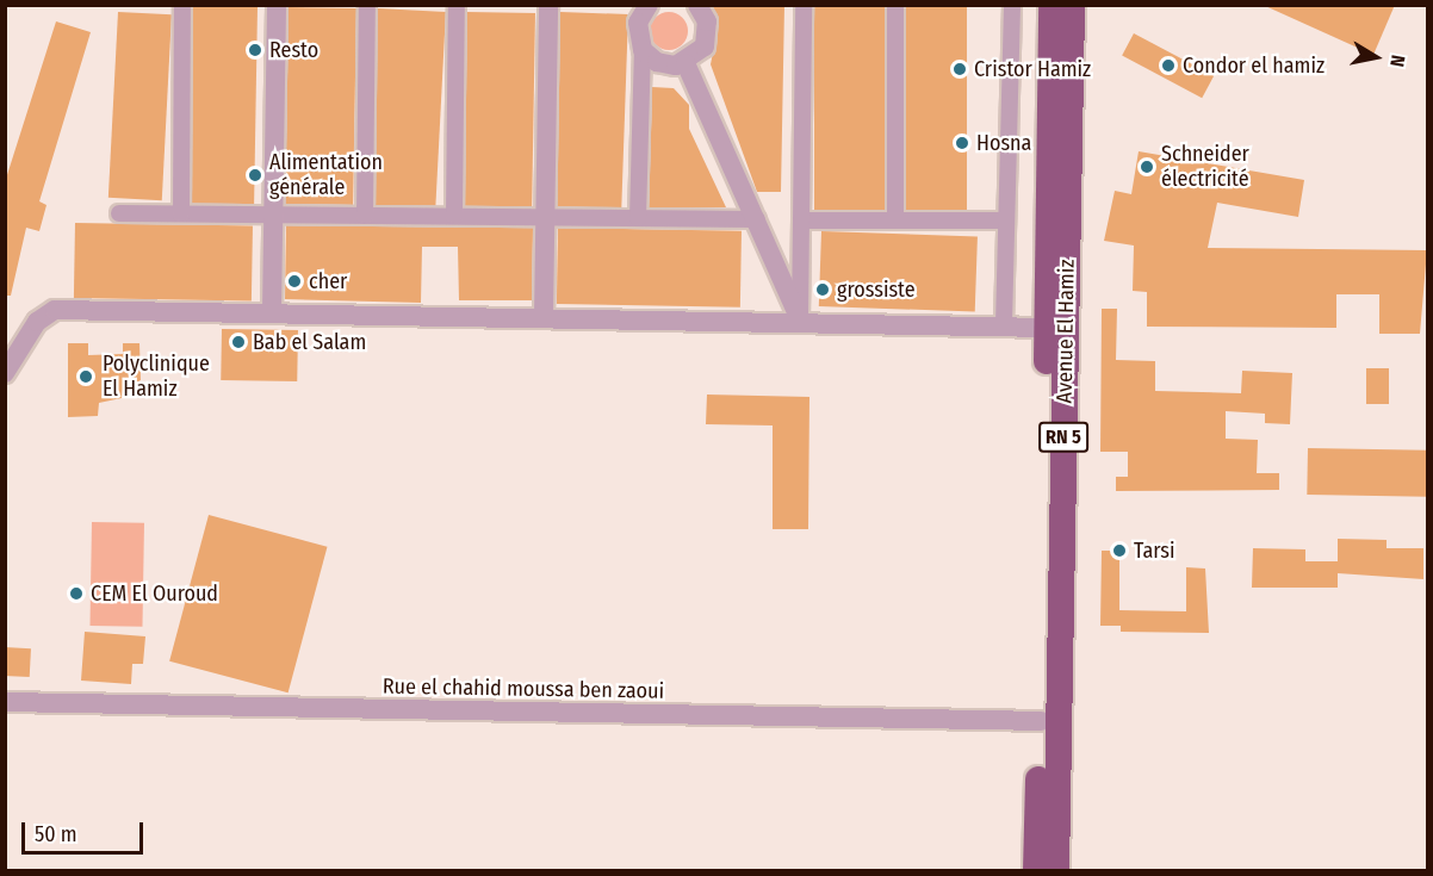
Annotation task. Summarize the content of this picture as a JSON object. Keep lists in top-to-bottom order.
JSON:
{
  "streets": {
    "highway": ["Avenue El Hamiz", "RN 5"],
    "street": ["Rue el chahid moussa ben zaoui"]
  },
  "crossings": [
    ["RN 5", "Rue el chahid moussa ben zaoui"]
  ],
  "places": [
    "Resto",
    "Condor el hamiz",
    "Cristor Hamiz",
    "Hosna",
    "Schneider électricité",
    "Alimentation générale",
    "cher",
    "grossiste",
    "Bab el Salam",
    "Polyclinique El Hamiz",
    "Tarsi",
    "CEM El Ouroud"
  ],
  "scale_bar": "50 m",
  "north": "right"
}
